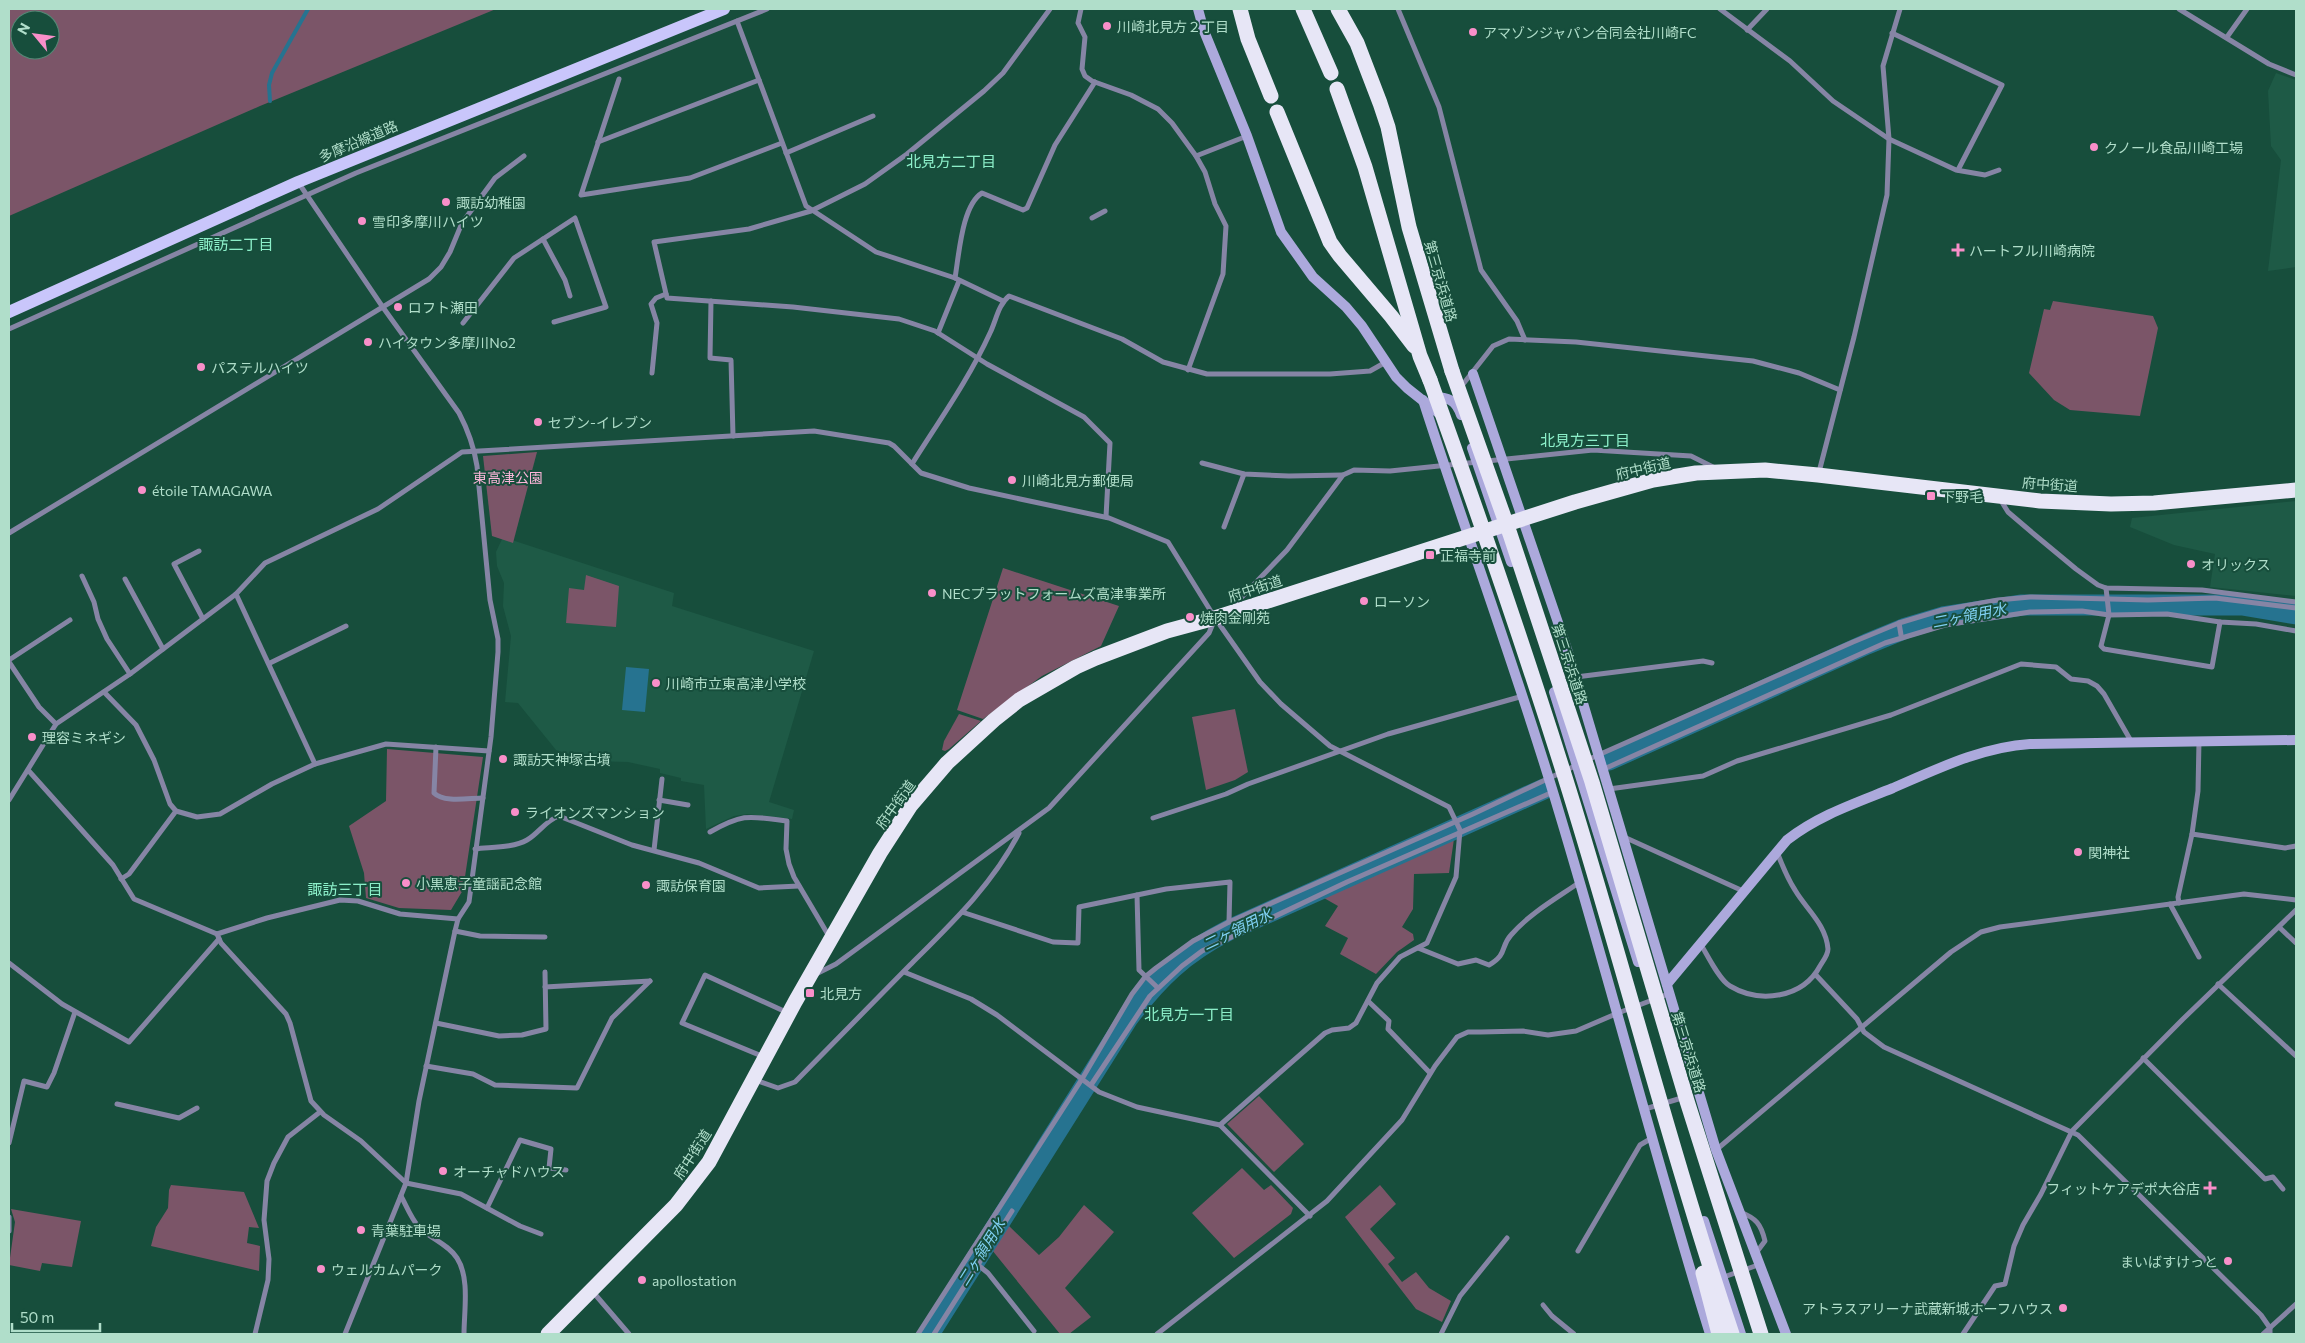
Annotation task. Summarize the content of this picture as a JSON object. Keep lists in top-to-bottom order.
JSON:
{
  "streets": {
    "highway": ["第三京浜道路", "府中街道"],
    "main road": ["多摩沿線道路"]
  },
  "districts": [
    "北見方二丁目",
    "諏訪二丁目",
    "北見方三丁目",
    "諏訪三丁目",
    "北見方一丁目"
  ],
  "water": ["二ヶ領用水"],
  "parks": ["東高津公園"],
  "places": {
    "other": [
      "川崎北見方２丁目",
      "アマゾンジャパン合同会社川崎FC",
      "クノール食品川崎工場",
      "諏訪幼稚園",
      "雪印多摩川ハイツ",
      "ロフト瀬田",
      "ハイタウン多摩川No2",
      "パステルハイツ",
      "セブン-イレブン",
      "川崎北見方郵便局",
      "étoile TAMAGAWA",
      "オリックス",
      "NECプラットフォームズ高津事業所",
      "ローソン",
      "焼肉金剛苑",
      "川崎市立東高津小学校",
      "理容ミネギシ",
      "諏訪天神塚古墳",
      "ライオンズマンション",
      "関神社",
      "小黒恵子童謡記念館",
      "諏訪保育園",
      "オーチャドハウス",
      "青葉駐車場",
      "まいばすけっと",
      "ウェルカムパーク",
      "apollostation",
      "アトラスアリーナ武蔵新城ホーフハウス"
    ],
    "health": ["ハートフル川崎病院", "フィットケアデポ大谷店"],
    "transit": ["下野毛", "正福寺前", "北見方"]
  },
  "scale_bar": "50 m",
  "north": "top left"
}
